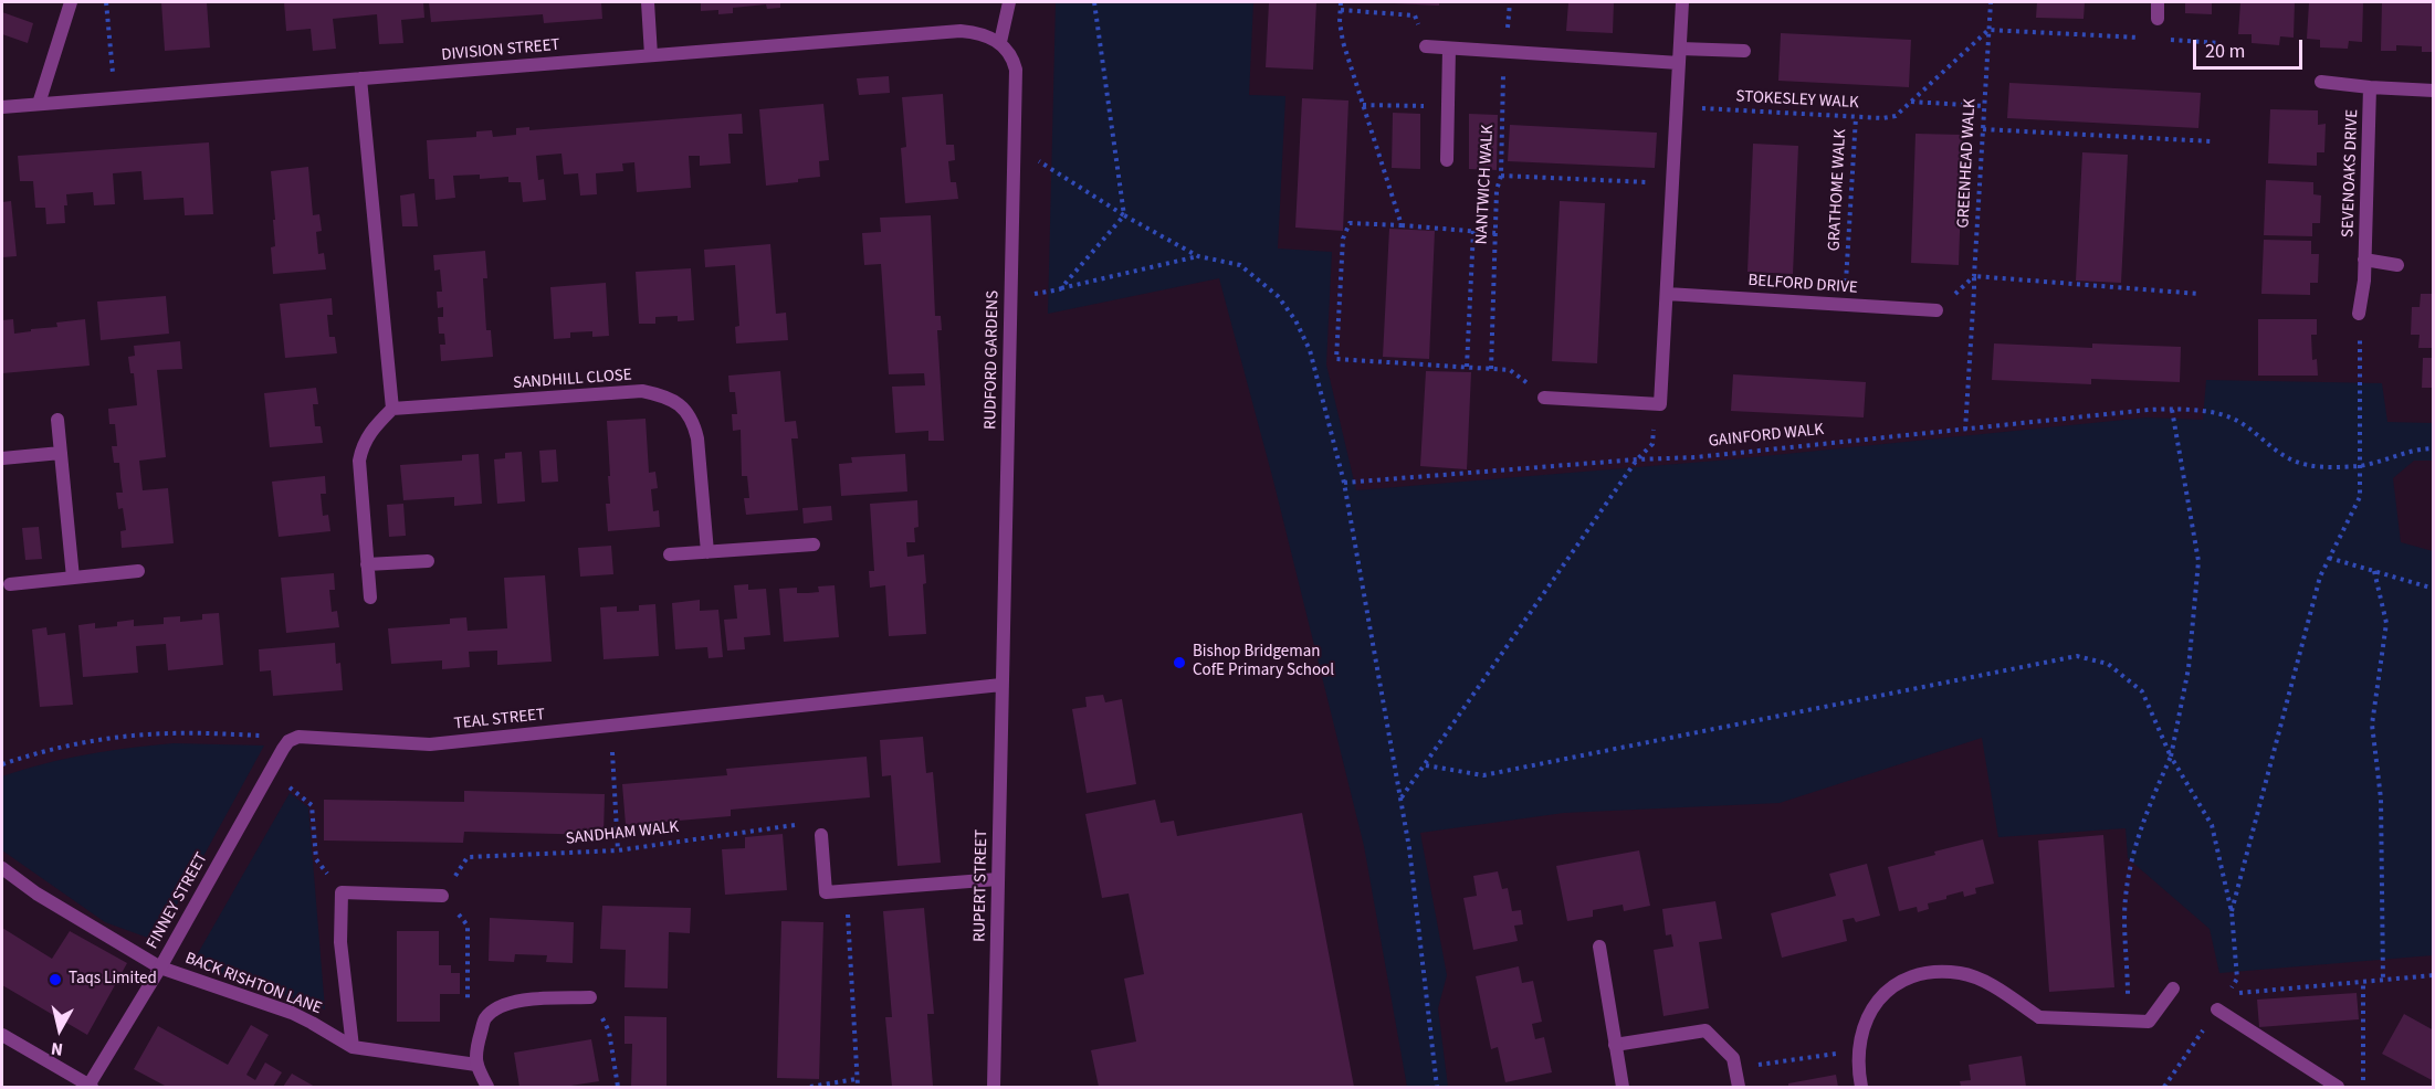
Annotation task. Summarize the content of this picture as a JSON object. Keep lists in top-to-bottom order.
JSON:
{
  "streets": {
    "street": [
      "DIVISION STREET",
      "SEVENOAKS DRIVE",
      "BELFORD DRIVE",
      "RUDFORD GARDENS",
      "SANDHILL CLOSE",
      "TEAL STREET",
      "RUPERT STREET",
      "FINNEY STREET",
      "BACK RISHTON LANE"
    ],
    "path": [
      "STOKESLEY WALK",
      "GREENHEAD WALK",
      "NANTWICH WALK",
      "GRATHOME WALK",
      "GAINFORD WALK",
      "SANDHAM WALK"
    ]
  },
  "crossings": [
    ["DIVISION STREET", "RUDFORD GARDENS"],
    ["STOKESLEY WALK", "GREENHEAD WALK"],
    ["STOKESLEY WALK", "GRATHOME WALK"],
    ["GREENHEAD WALK", "GAINFORD WALK"],
    ["GRATHOME WALK", "BELFORD DRIVE"],
    ["RUDFORD GARDENS", "TEAL STREET"],
    ["RUDFORD GARDENS", "RUPERT STREET"],
    ["TEAL STREET", "RUPERT STREET"],
    ["TEAL STREET", "FINNEY STREET"],
    ["FINNEY STREET", "BACK RISHTON LANE"]
  ],
  "places": ["Bishop Bridgeman CofE Primary School", "Taqs Limited"],
  "scale_bar": "20 m",
  "north": "bottom"
}
